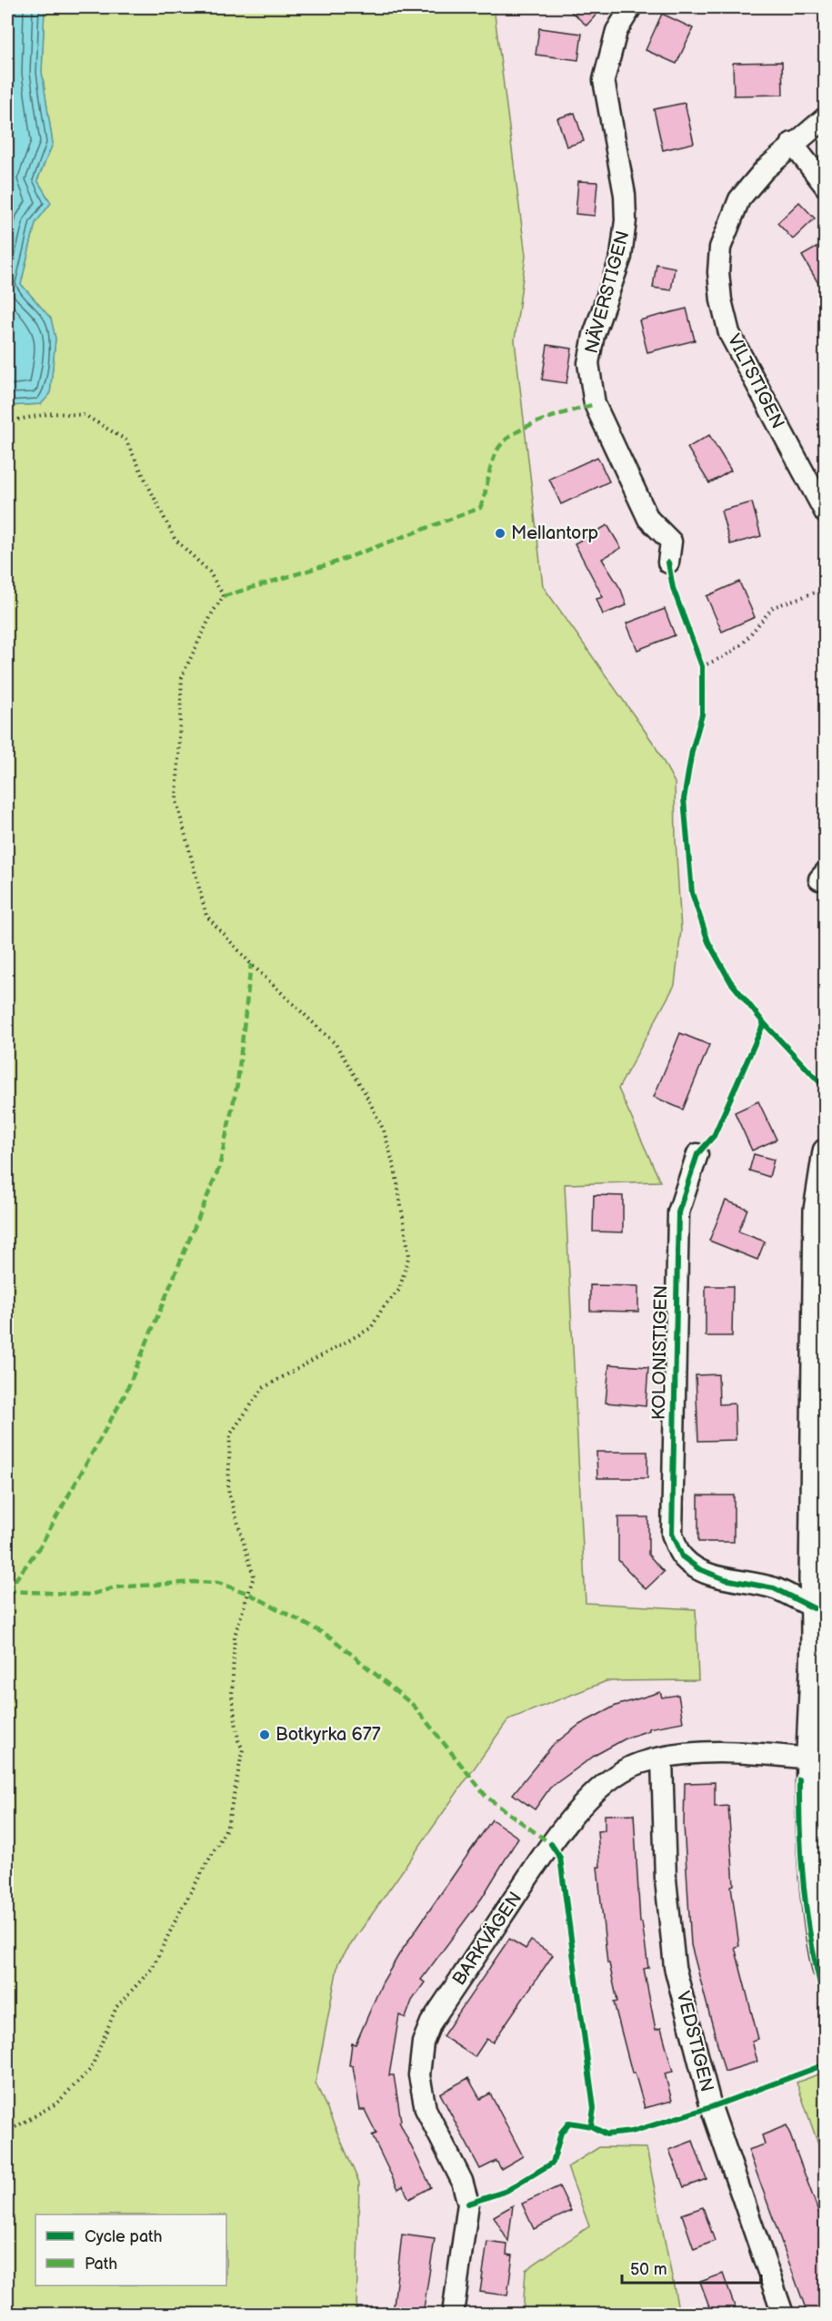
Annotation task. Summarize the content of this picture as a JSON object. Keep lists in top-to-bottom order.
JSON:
{
  "streets": {
    "street": [
      "NÄVERSTIGEN",
      "VILTSTIGEN",
      "KOLONISTIGEN",
      "BARKVÄGEN",
      "VEDSTIGEN"
    ]
  },
  "crossings": [
    ["BARKVÄGEN", "VEDSTIGEN"]
  ],
  "places": ["Mellantorp", "Botkyrka 677"],
  "legend": ["Cycle path", "Path"],
  "scale_bar": "50 m"
}
